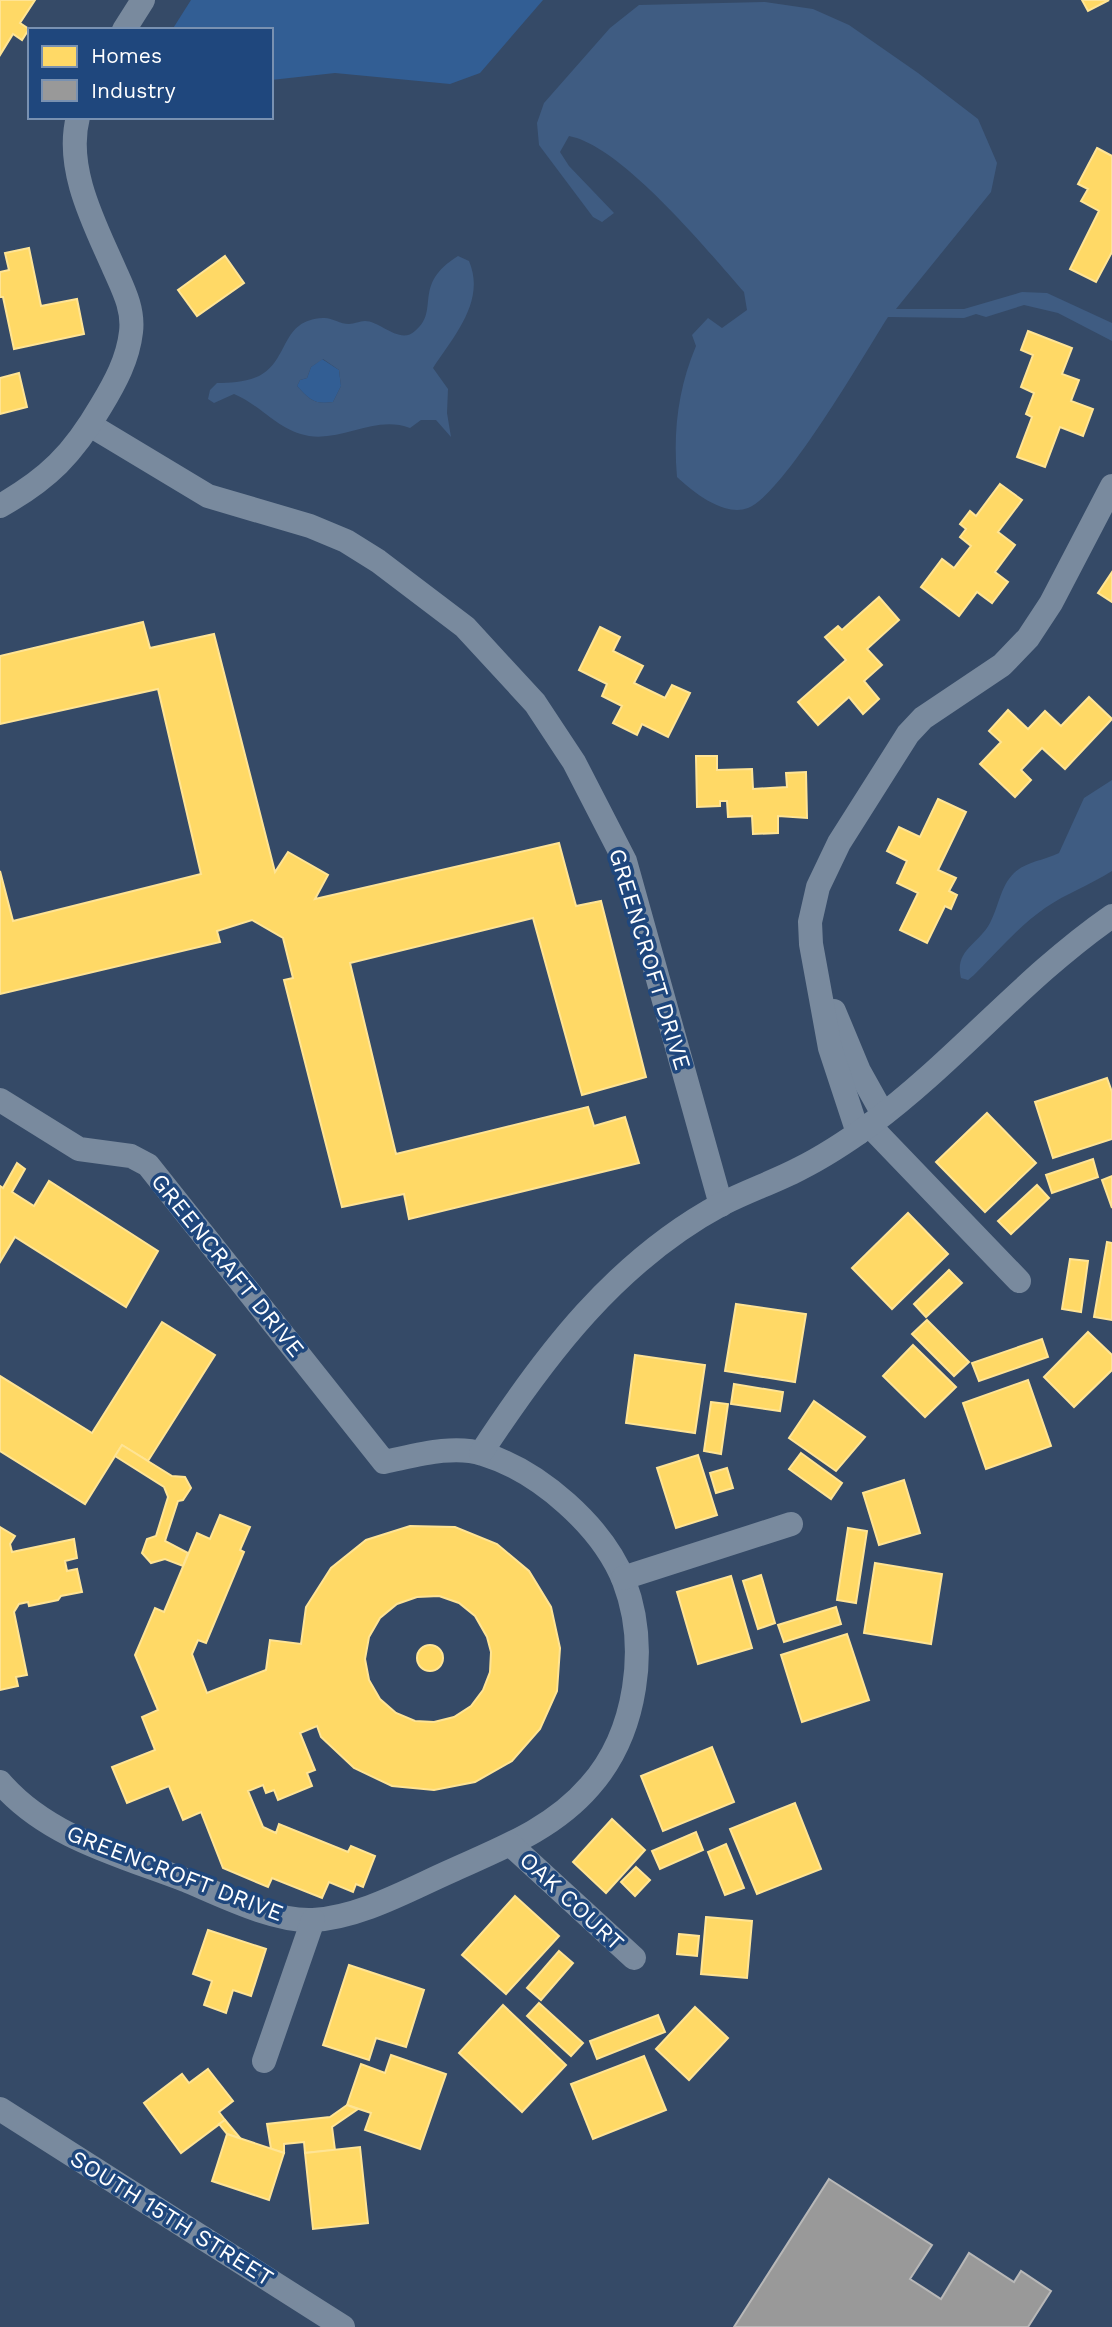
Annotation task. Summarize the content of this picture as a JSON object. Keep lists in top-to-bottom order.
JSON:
{
  "streets": {
    "street": [
      "GREENCROFT DRIVE",
      "GREENCRAFT DRIVE",
      "OAK COURT",
      "SOUTH 15TH STREET"
    ]
  },
  "crossings": [
    ["GREENCROFT DRIVE", "GREENCRAFT DRIVE"],
    ["GREENCROFT DRIVE", "OAK COURT"]
  ],
  "legend": ["Homes", "Industry"]
}
